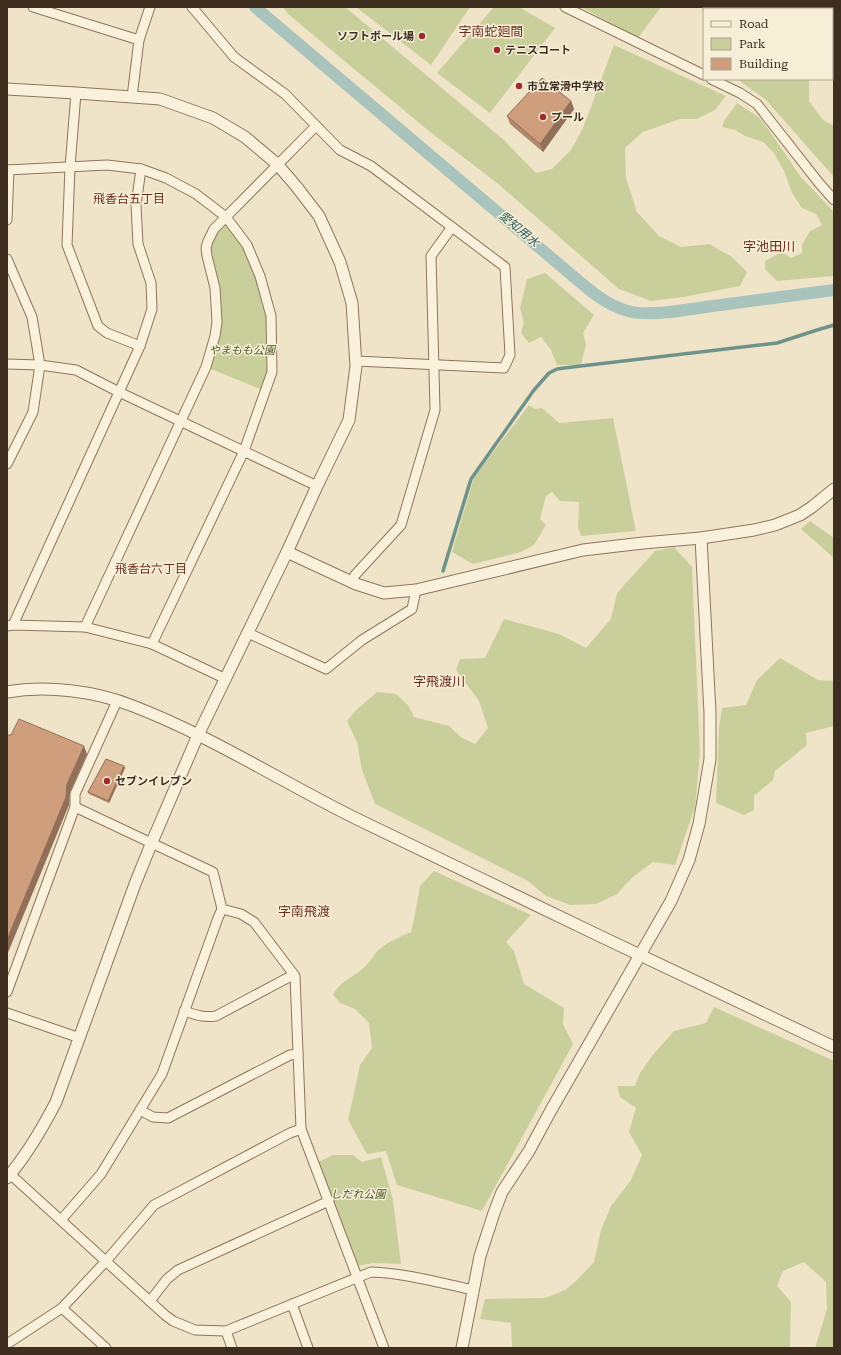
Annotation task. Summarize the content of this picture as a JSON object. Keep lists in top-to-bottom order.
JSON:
{
  "districts": [
    "字南蛇廻間",
    "飛香台五丁目",
    "字池田川",
    "飛香台六丁目",
    "字飛渡川",
    "字南飛渡"
  ],
  "water": ["愛知用水"],
  "parks": ["やまもも公園", "しだれ公園"],
  "places": [
    "ソフトボール場",
    "テニスコート",
    "市立常滑中学校",
    "プール",
    "セブンイレブン"
  ],
  "legend": ["Road", "Park", "Building"]
}
